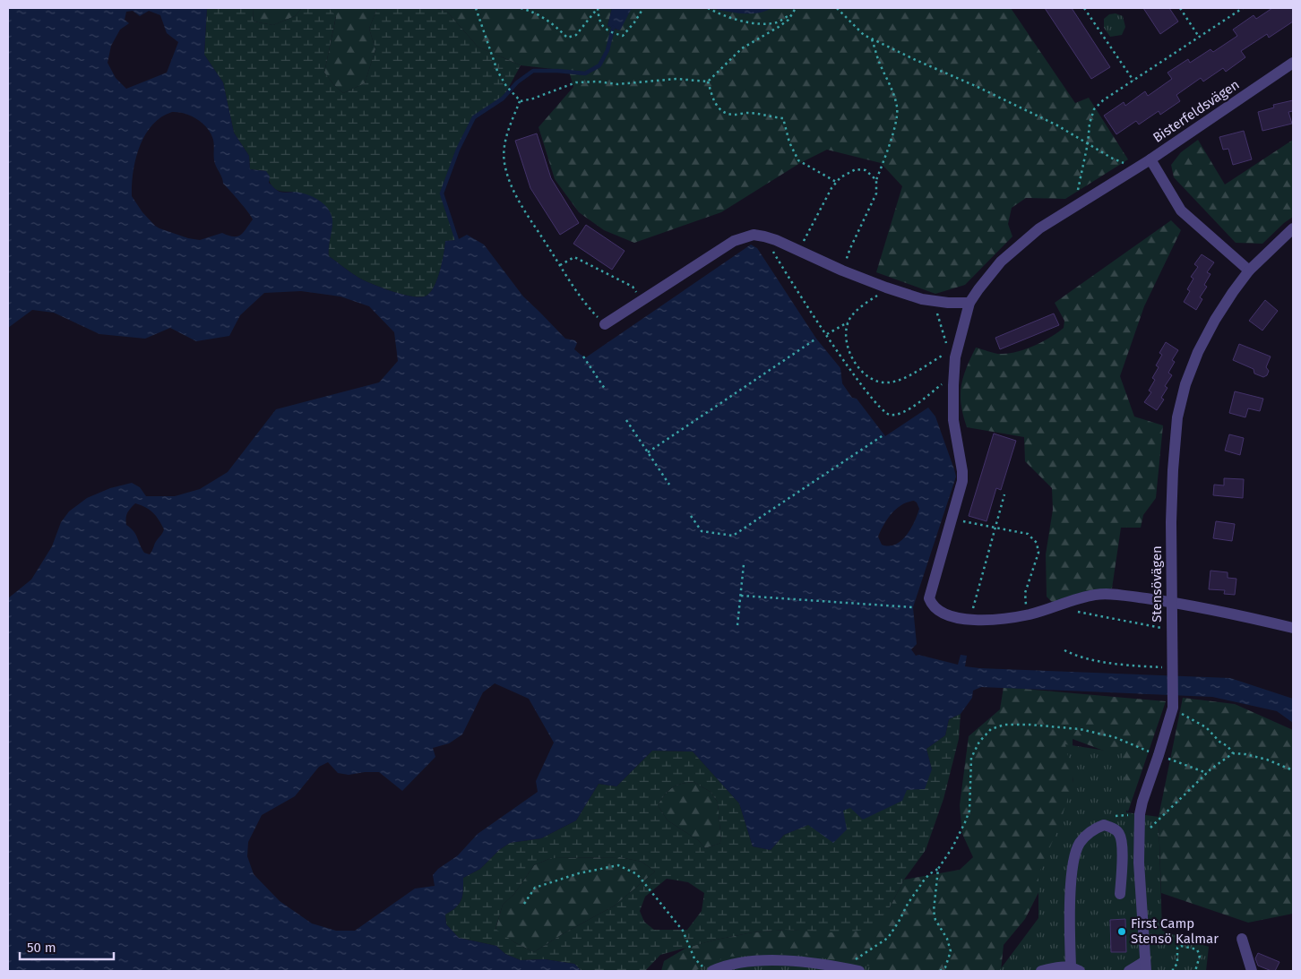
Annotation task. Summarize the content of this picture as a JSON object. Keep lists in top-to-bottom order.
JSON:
{
  "streets": {
    "street": ["Bisterfeldsvägen", "Stensövägen"]
  },
  "crossings": [
    ["Bisterfeldsvägen", "Stensövägen"]
  ],
  "places": ["First Camp Stensö Kalmar"],
  "scale_bar": "50 m"
}
